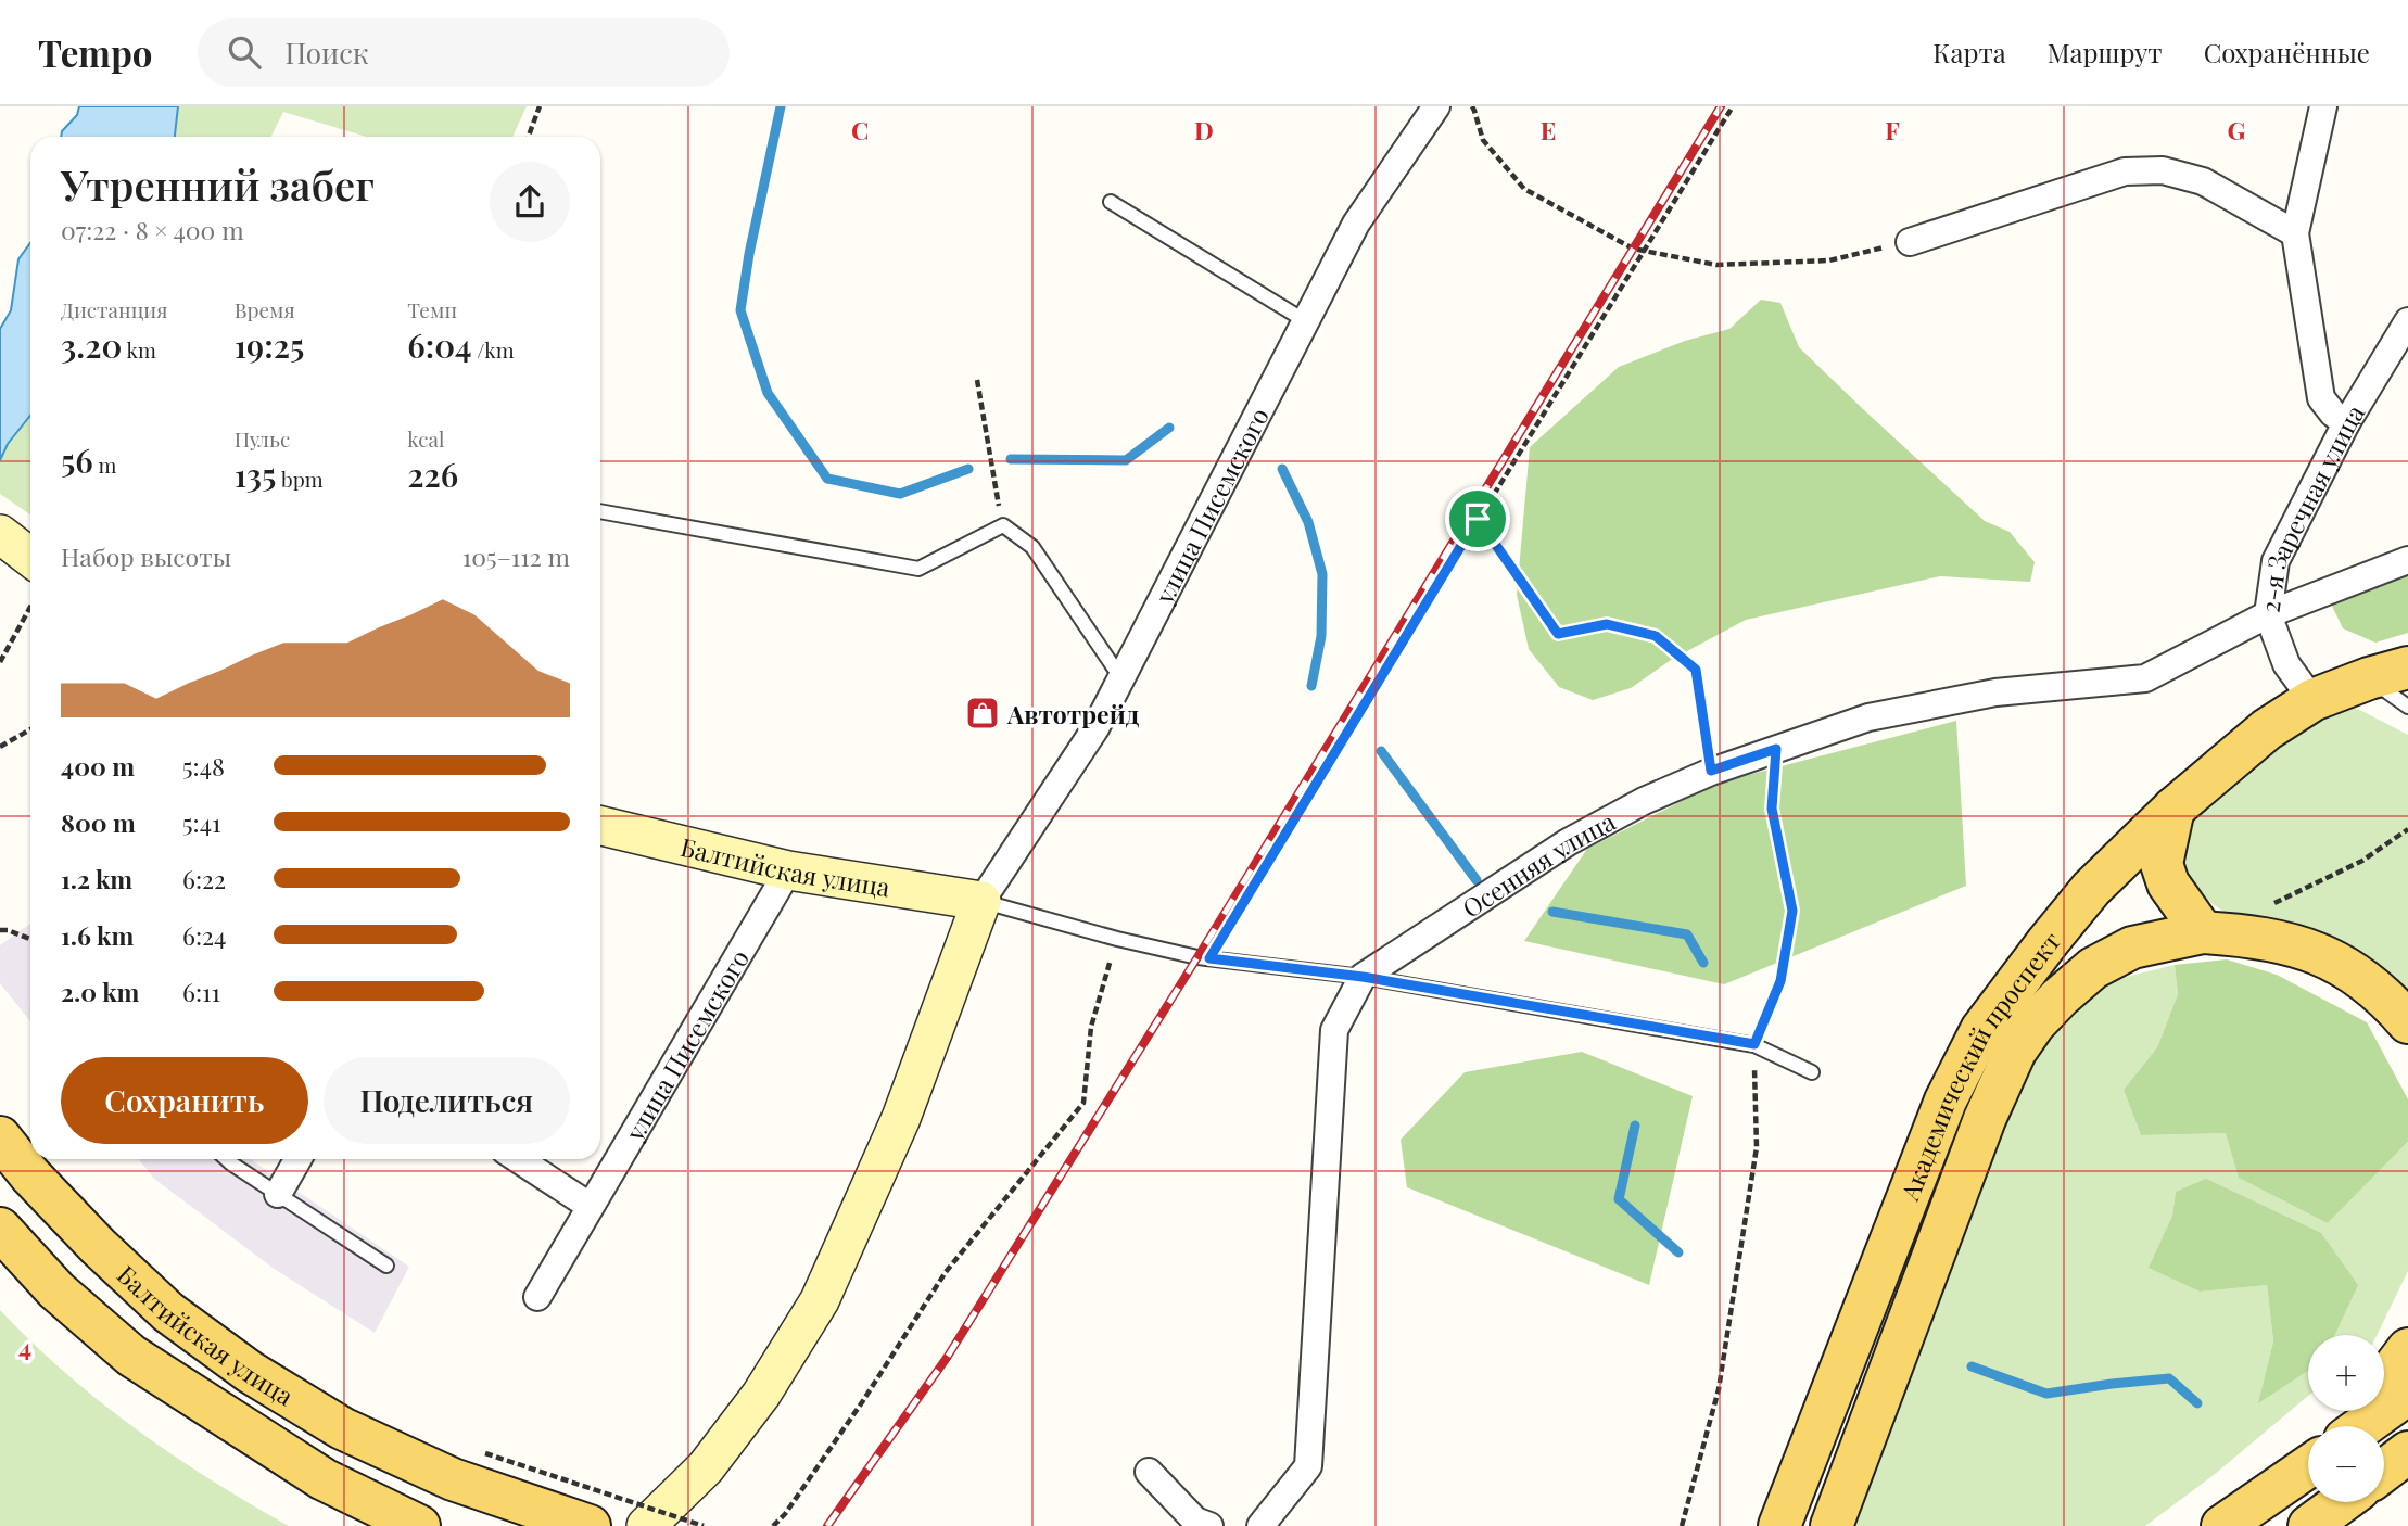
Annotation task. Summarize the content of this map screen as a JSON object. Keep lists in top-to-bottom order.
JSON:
{
  "streets": {
    "main road": ["Балтийская улица", "Академический проспект"],
    "street": ["улица Писемского", "2-я Заречная улица", "Осенняя улица"]
  },
  "crossings": [
    ["улица Писемского", "Балтийская улица"],
    ["2-я Заречная улица", "Осенняя улица"],
    ["2-я Заречная улица", "Академический проспект"]
  ],
  "places": {
    "shop": ["Автотрейд"]
  },
  "page": {
    "header": "Tempo",
    "search": "Поиск",
    "nav": ["Карта", "Маршрут", "Сохранённые"],
    "heading": ["Утренний забег", "07:22 · 8 × 400 m"],
    "stats": [
      ["Дистанция", "3.20 km"],
      ["Время", "19:25"],
      ["Темп", "6:04 /km"],
      ["56 m"],
      ["Пульс", "135 bpm"],
      ["kcal", "226"]
    ],
    "chart": ["Набор высоты", "105–112 m"],
    "list": [
      {
        "name": "400 m",
        "note": "5:48"
      },
      {
        "name": "800 m",
        "note": "5:41"
      },
      {
        "name": "1.2 km",
        "note": "6:22"
      },
      {
        "name": "1.6 km",
        "note": "6:24"
      },
      {
        "name": "2.0 km",
        "note": "6:11"
      }
    ],
    "buttons": ["Сохранить", "Поделиться"],
    "map_buttons": ["+", "−"]
  },
  "grid": {
    "columns": [
      "C",
      "D",
      "E",
      "F",
      "G"
    ],
    "rows": ["4"]
  }
}
